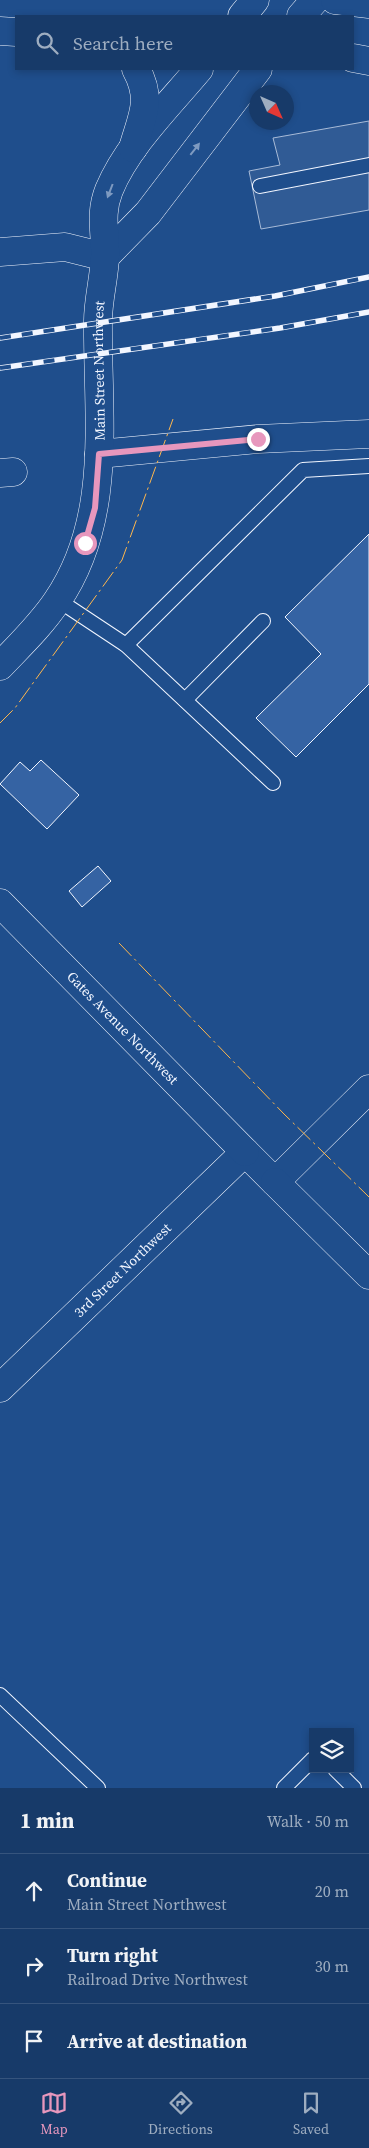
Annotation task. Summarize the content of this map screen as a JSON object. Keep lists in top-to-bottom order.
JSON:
{
  "streets": {
    "main road": ["Main Street Northwest", "Gates Avenue Northwest", "3rd Street Northwest"]
  },
  "crossings": [
    ["Gates Avenue Northwest", "3rd Street Northwest"]
  ],
  "north": "bottom right",
  "page": {
    "search": "Search here",
    "heading": ["1 min", "Walk · 50 m"],
    "list": [
      ["Continue", "Main Street Northwest", "20 m"],
      ["Turn right", "Railroad Drive Northwest", "30 m"],
      "Arrive at destination"
    ],
    "nav": ["Map", "Directions", "Saved"]
  }
}
